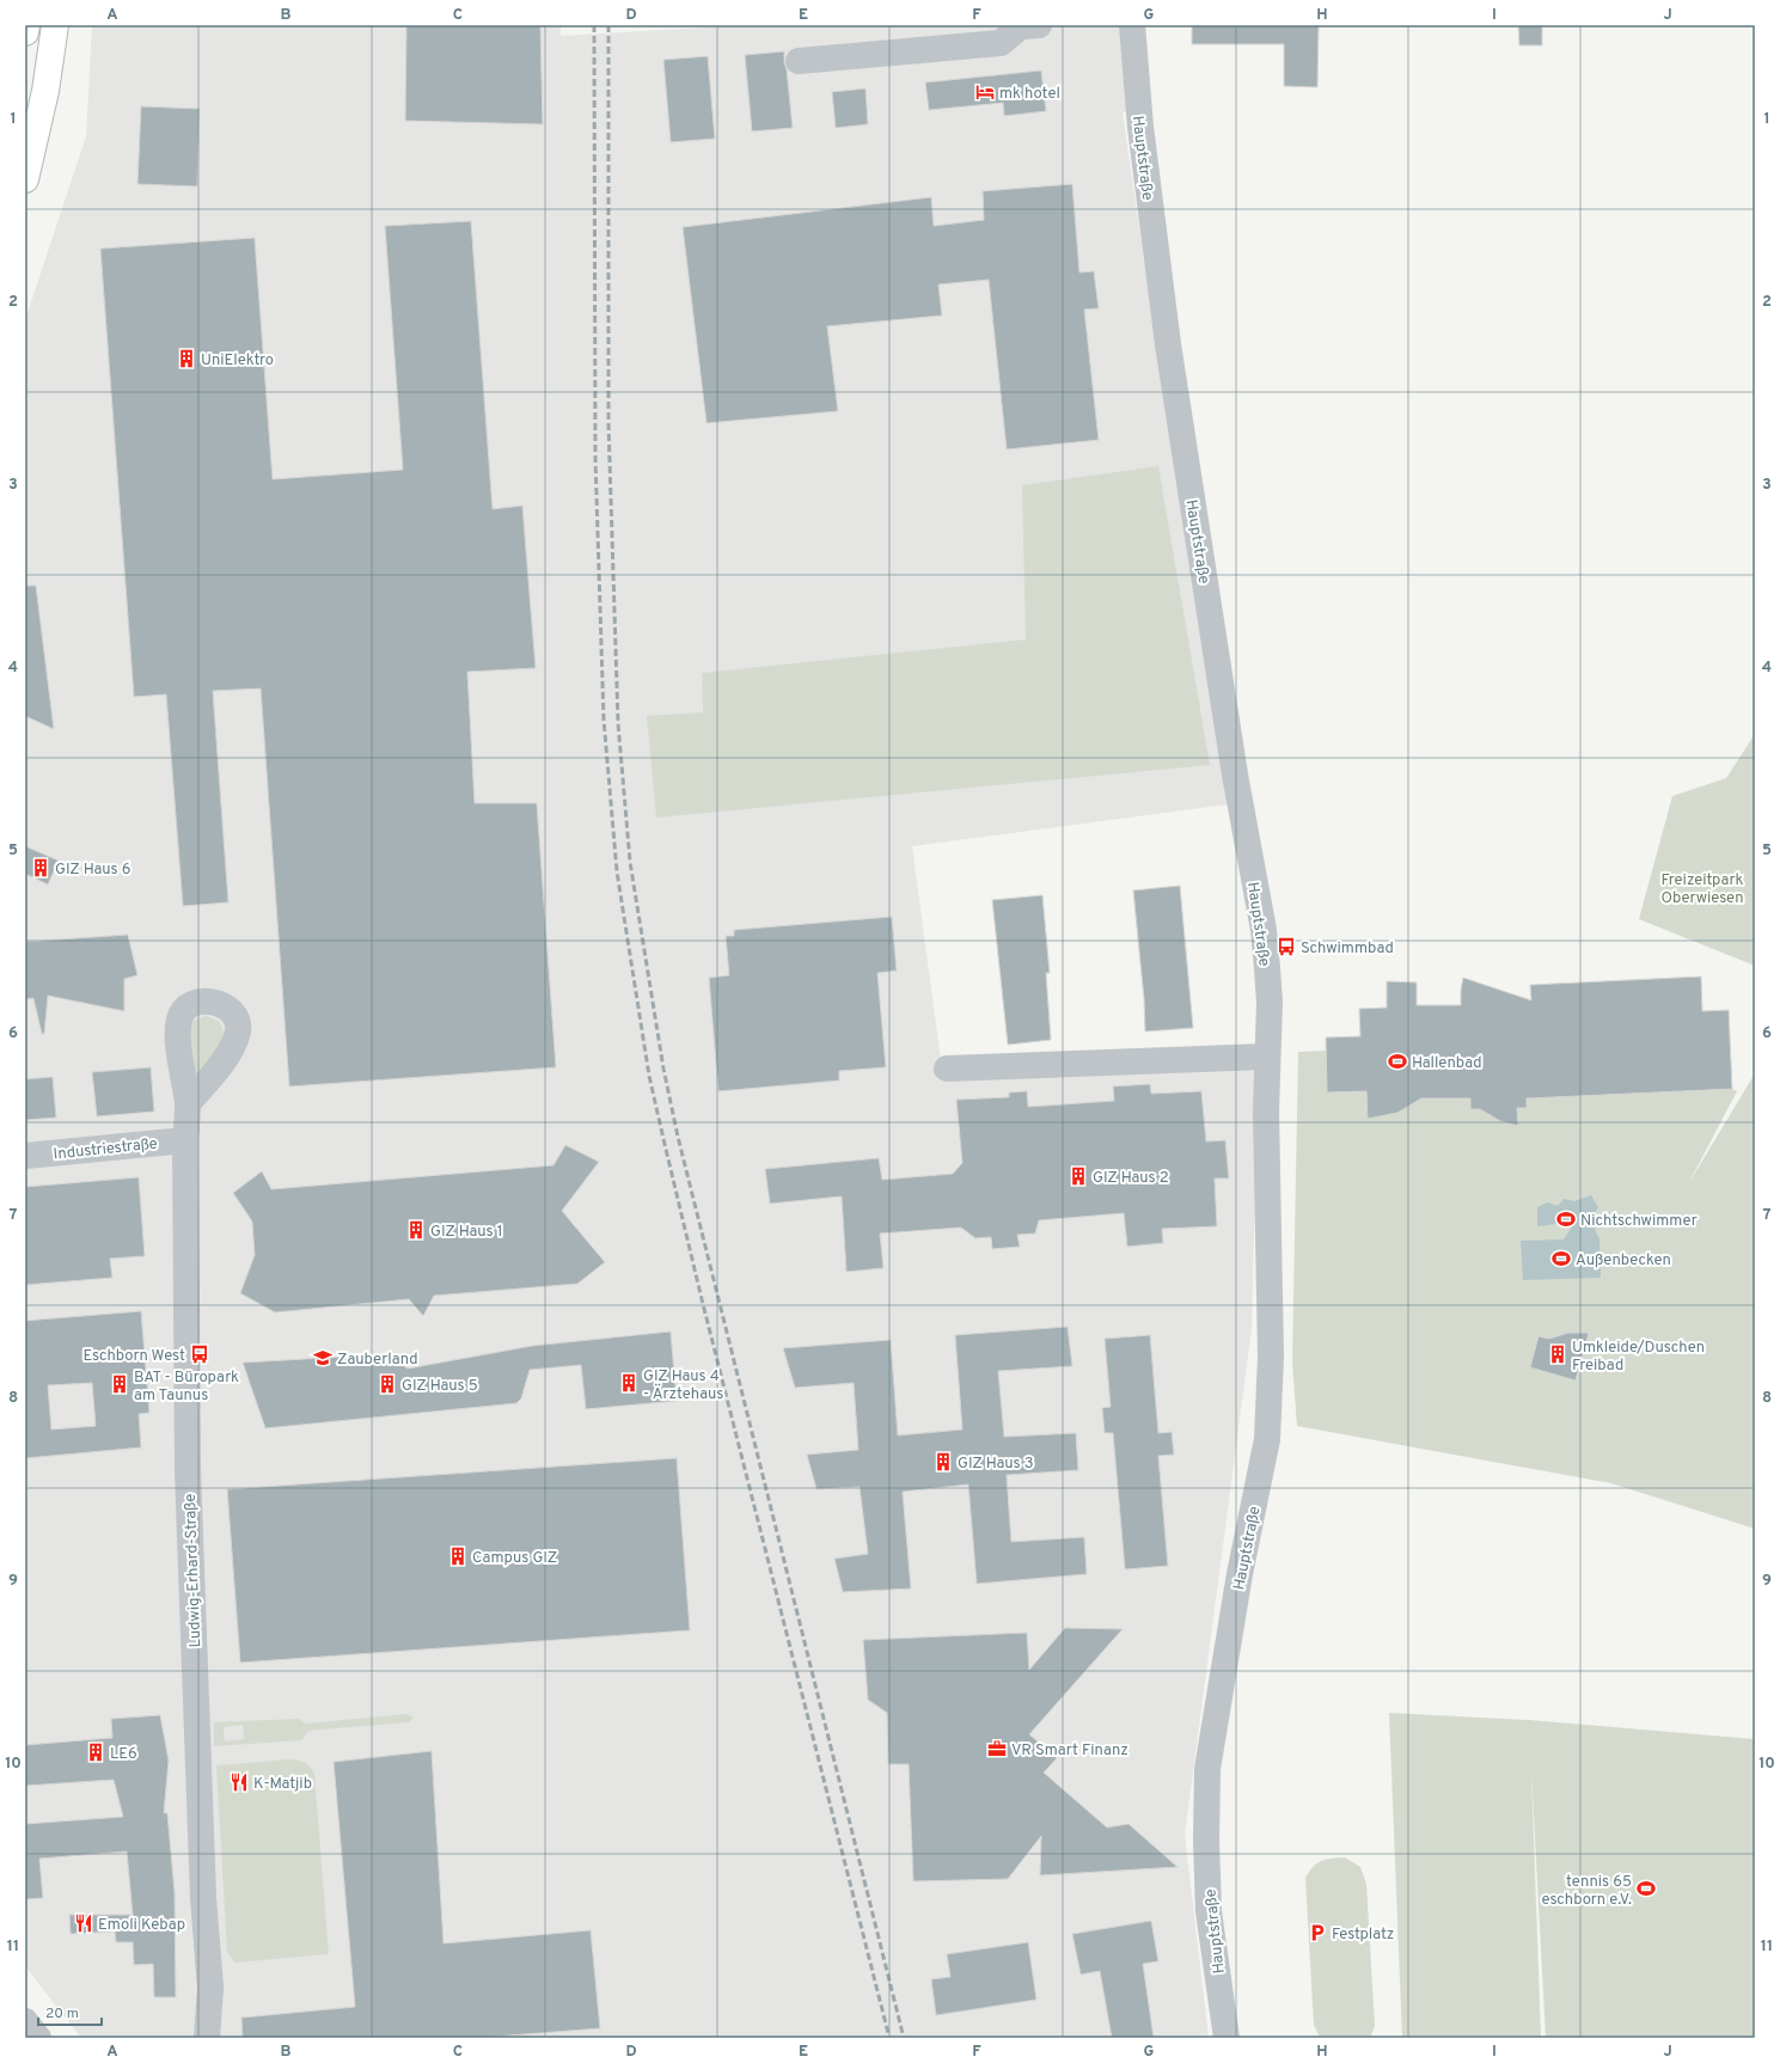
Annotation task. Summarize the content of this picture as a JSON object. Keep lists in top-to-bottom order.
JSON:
{
  "streets": {
    "street": ["Hauptstraße", "Industriestraße", "Ludwig-Erhard-Straße"]
  },
  "crossings": [
    ["Industriestraße", "Ludwig-Erhard-Straße"]
  ],
  "parks": ["Freizeitpark Oberwiesen"],
  "places": {
    "hotel": ["mk hotel"],
    "building": [
      "UniElektro",
      "GIZ Haus 6",
      "GIZ Haus 2",
      "GIZ Haus 1",
      "Umkleide/Duschen Freibad",
      "GIZ Haus 4 - Ärztehaus",
      "BAT - Büropark am Taunus",
      "GIZ Haus 5",
      "GIZ Haus 3",
      "Campus GIZ",
      "LE6"
    ],
    "bus stop": ["Schwimmbad", "Eschborn West"],
    "sports": [
      "Hallenbad",
      "Nichtschwimmer",
      "Außenbecken",
      "tennis 65 eschborn e.V."
    ],
    "school or university": ["Zauberland"],
    "office": ["VR Smart Finanz"],
    "restaurant": ["K-Matjib", "Emoli Kebap"],
    "parking": ["Festplatz"]
  },
  "scale_bar": "20 m",
  "grid": {
    "columns": [
      "A",
      "B",
      "C",
      "D",
      "E",
      "F",
      "G",
      "H",
      "I",
      "J"
    ],
    "rows": [
      "1",
      "2",
      "3",
      "4",
      "5",
      "6",
      "7",
      "8",
      "9",
      "10",
      "11"
    ]
  }
}
